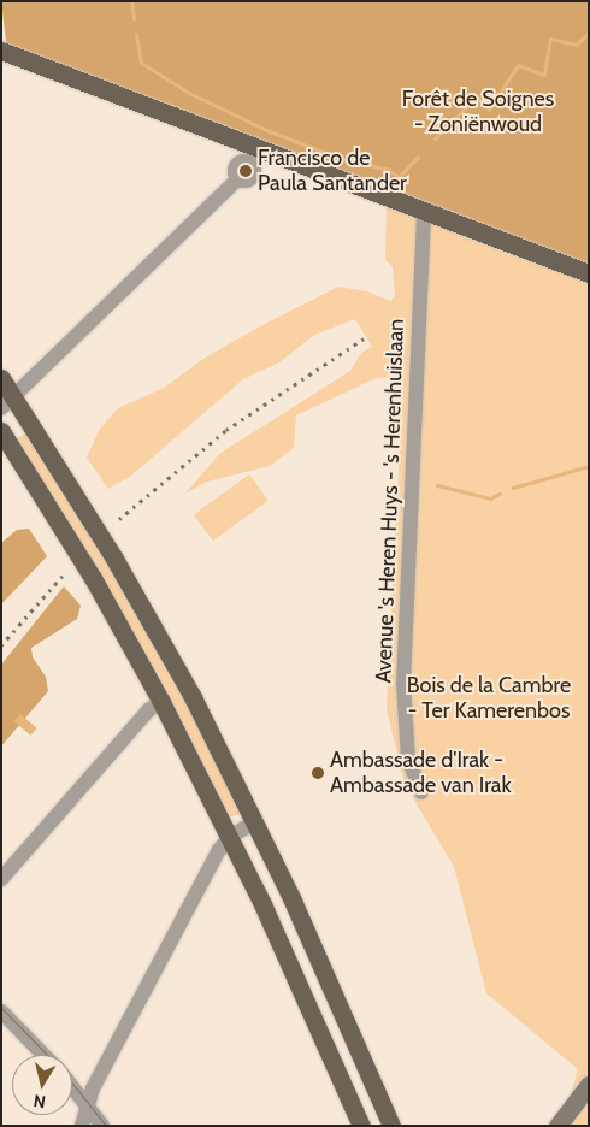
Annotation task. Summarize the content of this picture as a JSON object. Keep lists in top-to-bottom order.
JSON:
{
  "streets": {
    "street": ["Avenue 's Heren Huys - 's Herenhuislaan"]
  },
  "parks": ["Forêt de Soignes - Zoniënwoud", "Bois de la Cambre - Ter Kamerenbos"],
  "places": ["Francisco de Paula Santander", "Ambassade d'Irak - Ambassade van Irak"],
  "north": "bottom"
}
